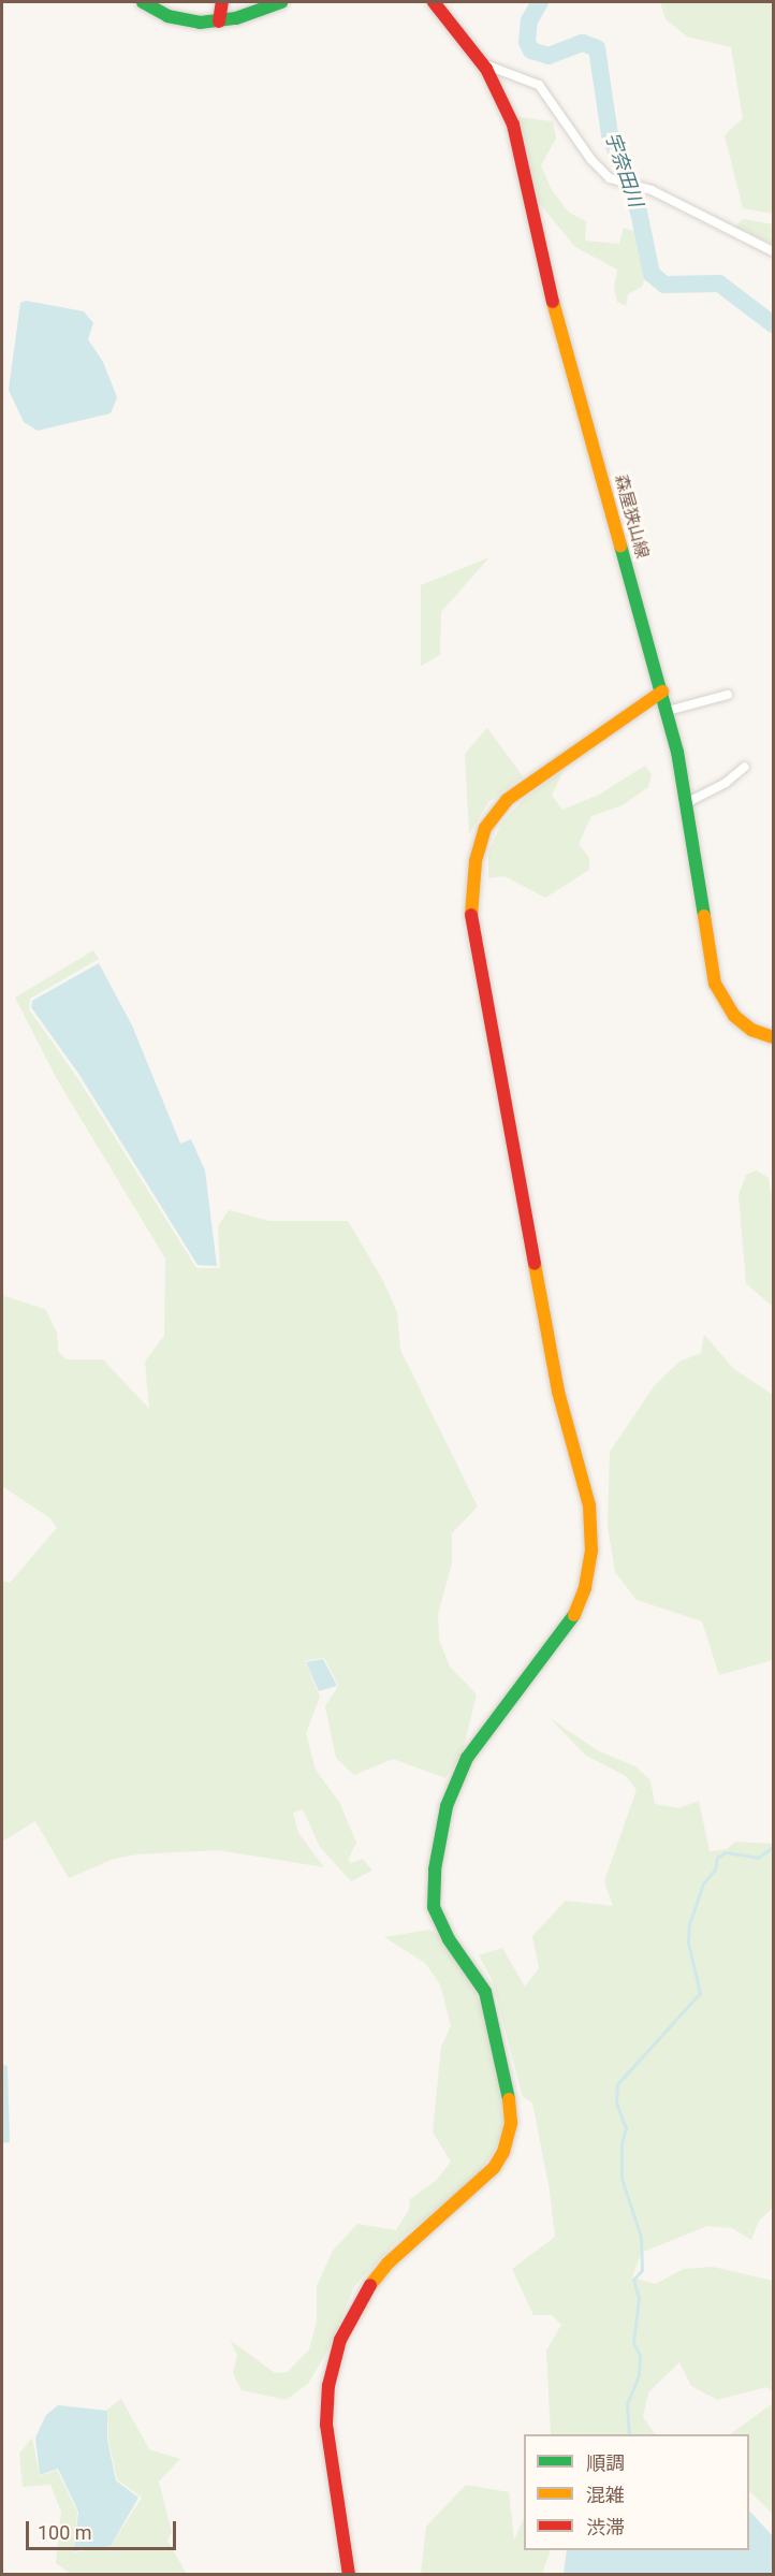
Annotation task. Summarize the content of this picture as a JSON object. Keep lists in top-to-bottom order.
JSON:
{
  "streets": {
    "street": ["森屋狭山線"]
  },
  "water": ["宇奈田川"],
  "legend": ["順調", "混雑", "渋滞"],
  "scale_bar": "100 m"
}
